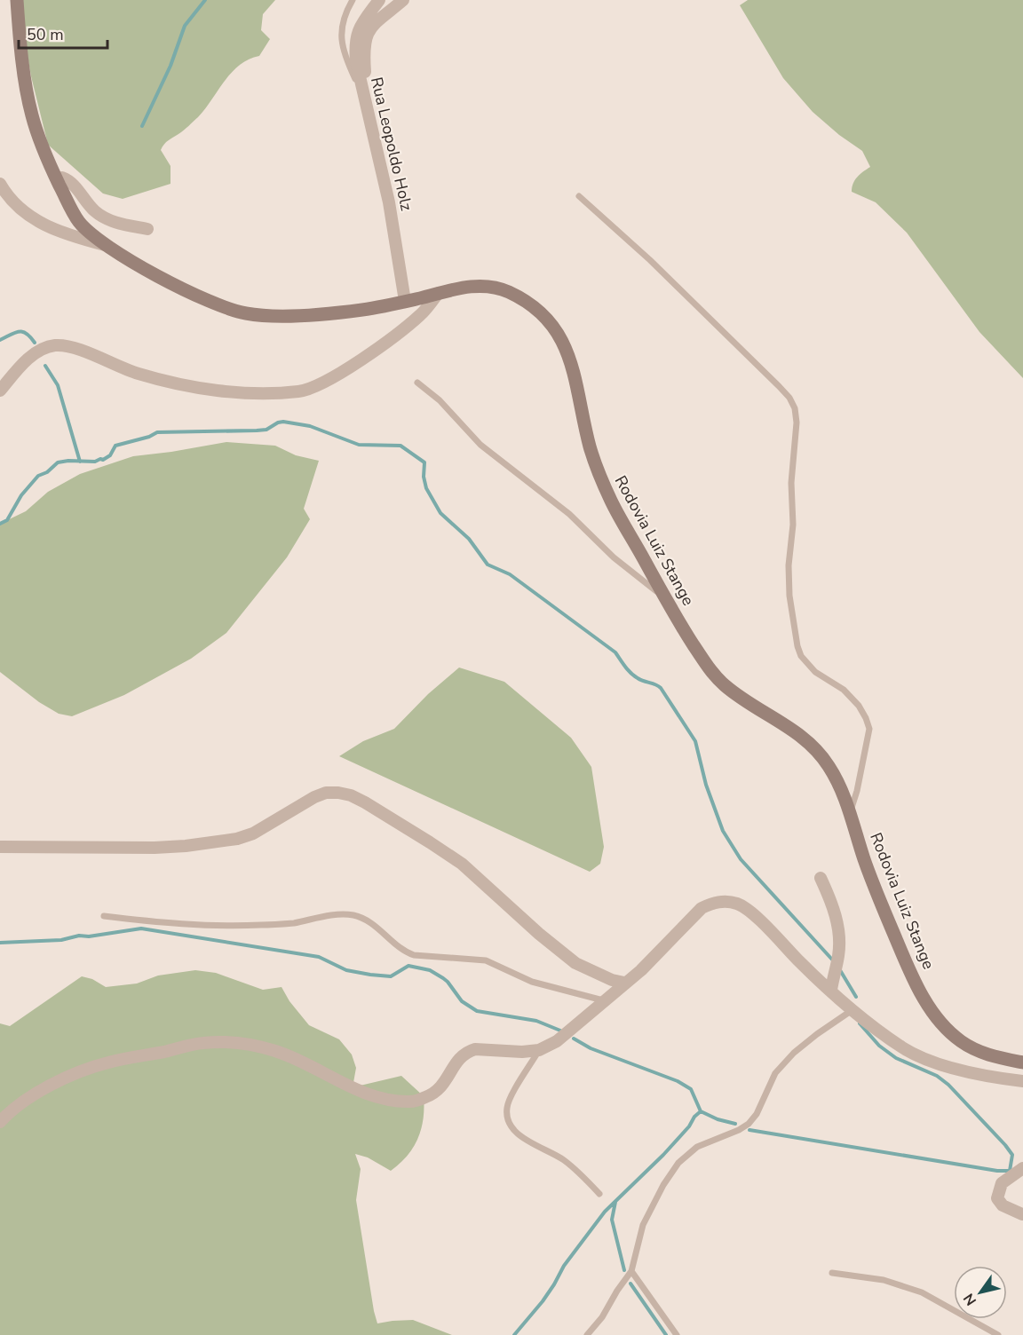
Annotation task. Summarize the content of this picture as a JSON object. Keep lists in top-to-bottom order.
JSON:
{
  "streets": {
    "street": ["Rua Leopoldo Holz", "Rodovia Luiz Stange"]
  },
  "crossings": [
    ["Rua Leopoldo Holz", "Rodovia Luiz Stange"]
  ],
  "scale_bar": "50 m",
  "north": "bottom left"
}
